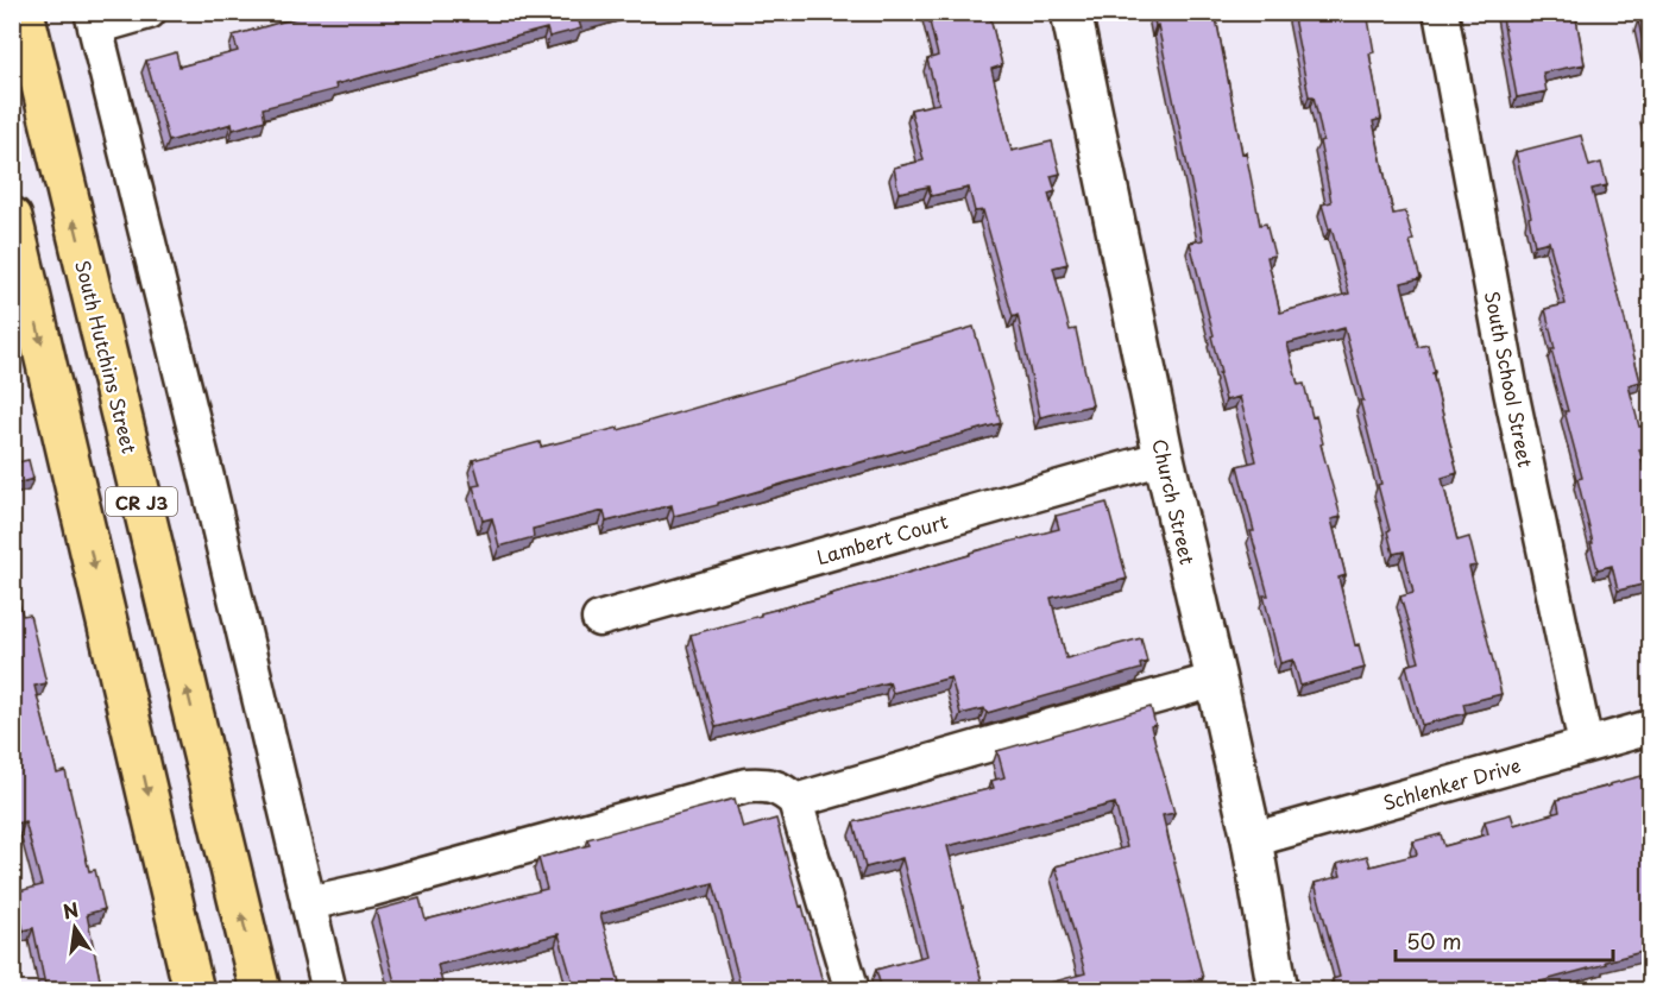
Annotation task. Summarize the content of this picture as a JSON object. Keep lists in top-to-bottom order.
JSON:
{
  "streets": {
    "main road": ["South Hutchins Street", "CR J3"],
    "street": [
      "South School Street",
      "Church Street",
      "Lambert Court",
      "Schlenker Drive"
    ]
  },
  "crossings": [
    ["South School Street", "Schlenker Drive"],
    ["Church Street", "Lambert Court"],
    ["Church Street", "Schlenker Drive"]
  ],
  "scale_bar": "50 m",
  "north": "top"
}
